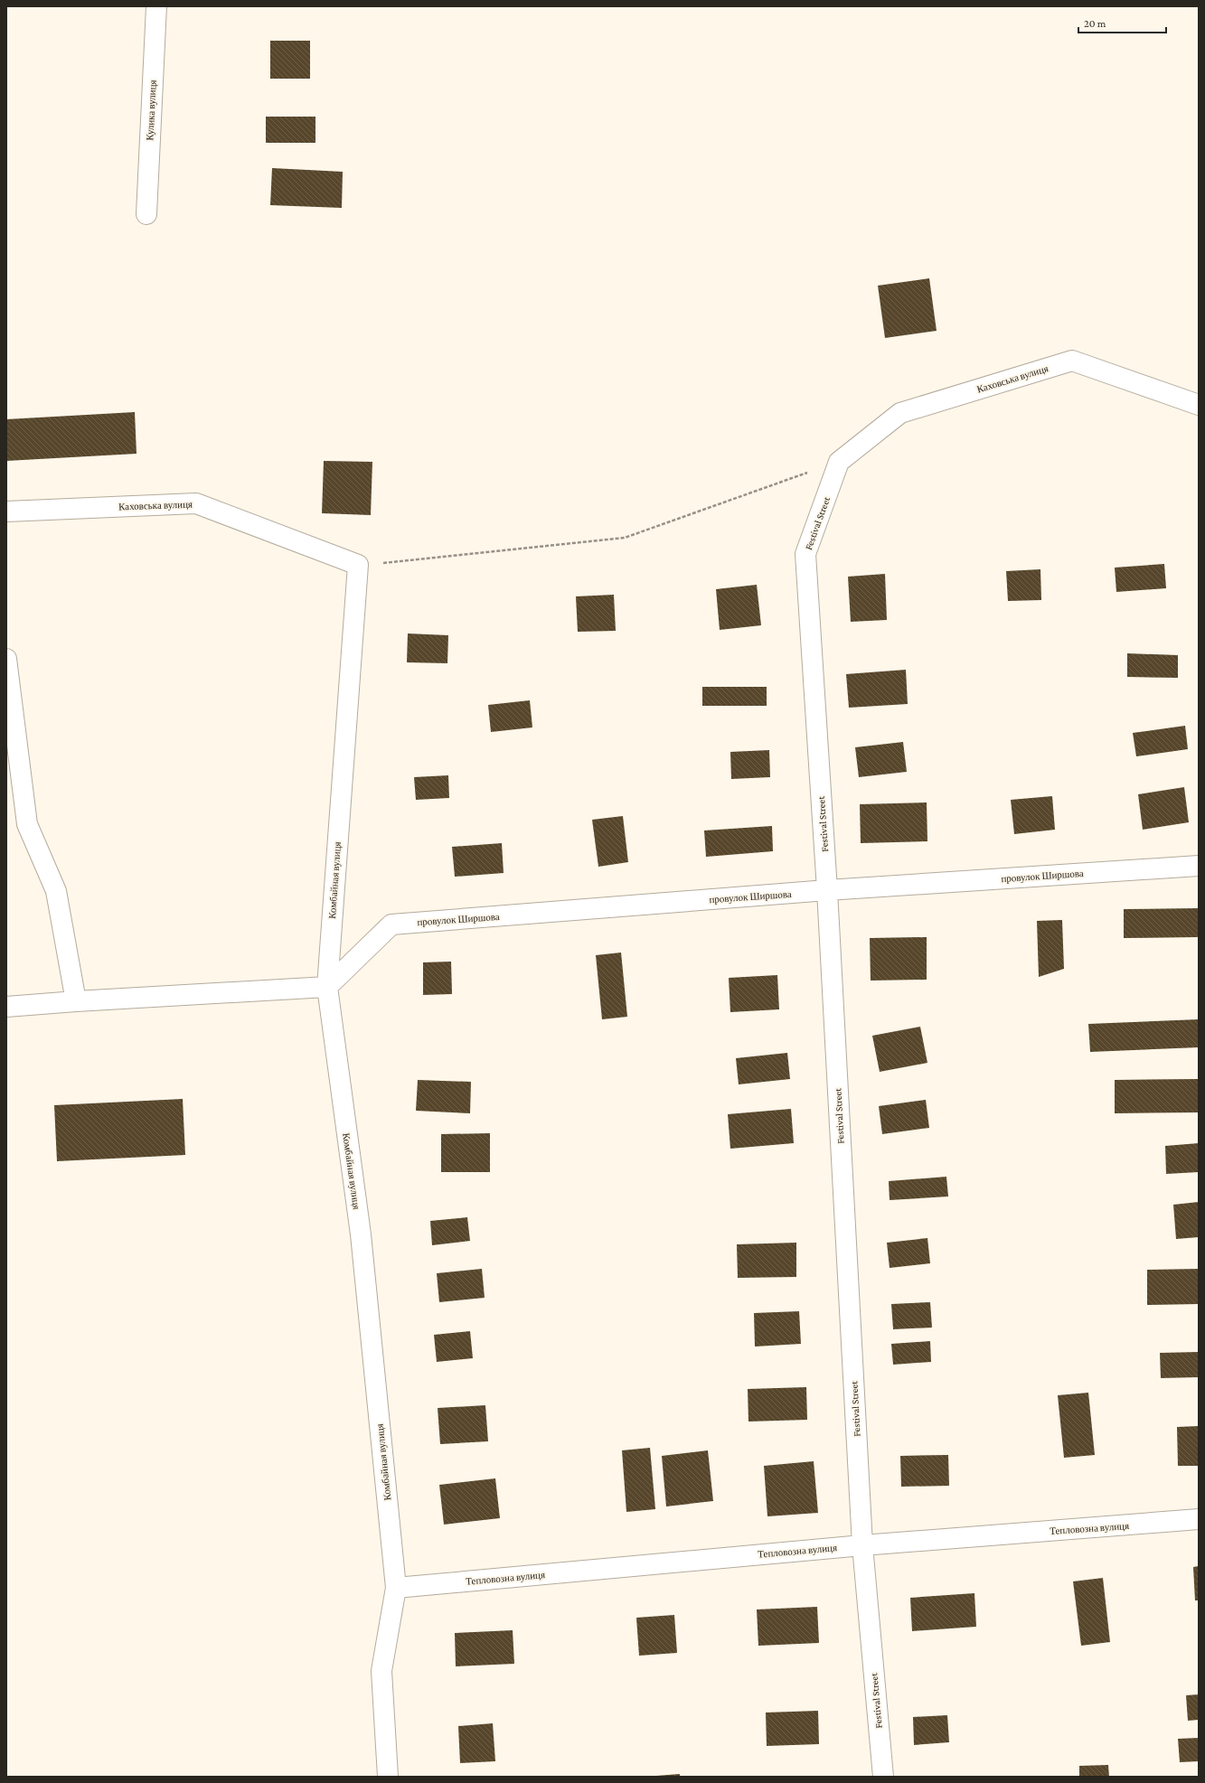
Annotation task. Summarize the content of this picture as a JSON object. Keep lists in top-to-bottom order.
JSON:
{
  "streets": {
    "street": [
      "Кулика вулиця",
      "Каховська вулиця",
      "Festival Street",
      "провулок Ширшова",
      "Комбайная вулиця",
      "Тепловозна вулиця"
    ]
  },
  "crossings": [
    ["Каховська вулиця", "Festival Street"],
    ["Каховська вулиця", "Комбайная вулиця"],
    ["Festival Street", "провулок Ширшова"],
    ["Festival Street", "Тепловозна вулиця"],
    ["провулок Ширшова", "Комбайная вулиця"],
    ["Комбайная вулиця", "Тепловозна вулиця"]
  ],
  "scale_bar": "20 m"
}
